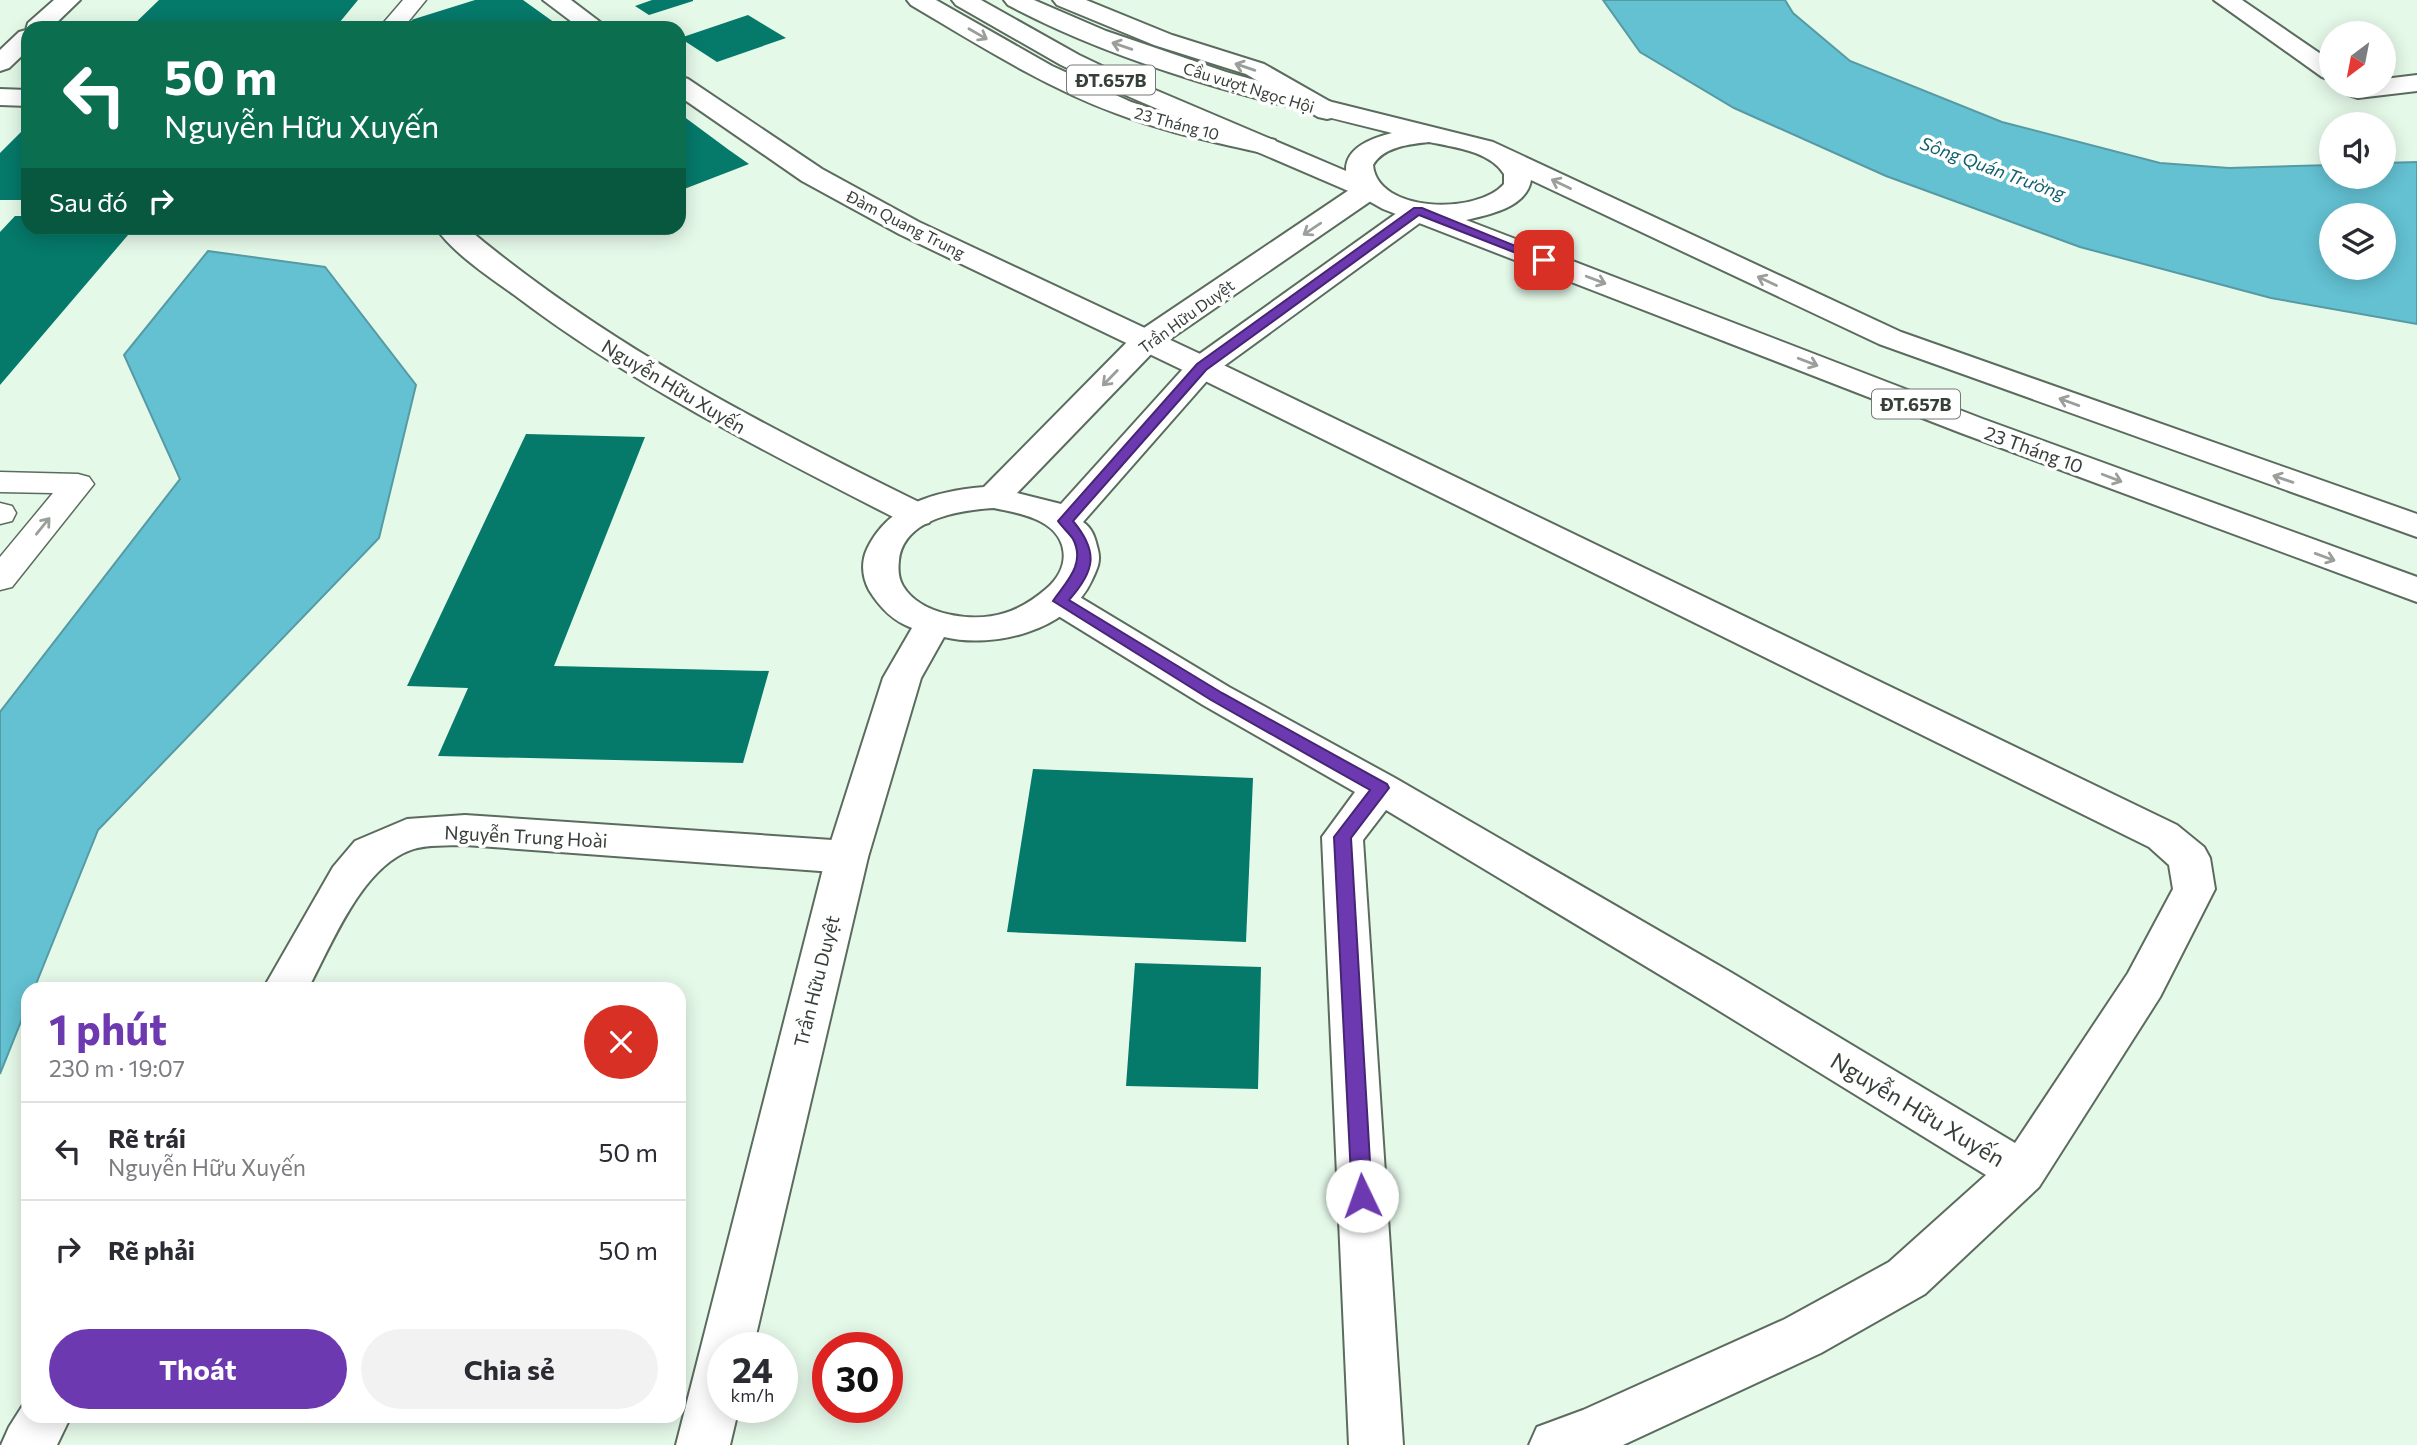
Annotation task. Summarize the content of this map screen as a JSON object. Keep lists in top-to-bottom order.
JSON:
{
  "streets": {
    "street": [
      "ĐT.657B",
      "Cầu vượt Ngọc Hội",
      "23 Tháng 10",
      "Đàm Quang Trung",
      "Trần Hữu Duyệt",
      "Nguyễn Hữu Xuyến",
      "Nguyễn Trung Hoài"
    ]
  },
  "crossings": [
    ["ĐT.657B", "Cầu vượt Ngọc Hội"],
    ["ĐT.657B", "23 Tháng 10"],
    ["ĐT.657B", "Trần Hữu Duyệt"],
    ["23 Tháng 10", "Trần Hữu Duyệt"],
    ["Đàm Quang Trung", "Trần Hữu Duyệt"],
    ["Đàm Quang Trung", "Nguyễn Hữu Xuyến"],
    ["Trần Hữu Duyệt", "Nguyễn Hữu Xuyến"],
    ["Trần Hữu Duyệt", "Nguyễn Trung Hoài"]
  ],
  "water": ["Sông Quán Trường"],
  "north": "bottom left",
  "page": {
    "turn": ["50 m", "Nguyễn Hữu Xuyến"],
    "then": "Sau đó",
    "heading": ["1 phút", "230 m · 19:07"],
    "list": [
      {
        "name": "Rẽ trái",
        "note": "Nguyễn Hữu Xuyến",
        "value": "50 m"
      },
      {
        "name": "Rẽ phải",
        "value": "50 m"
      }
    ],
    "buttons": ["Thoát", "Chia sẻ"],
    "speed": "24 km/h",
    "limit": "30"
  }
}
